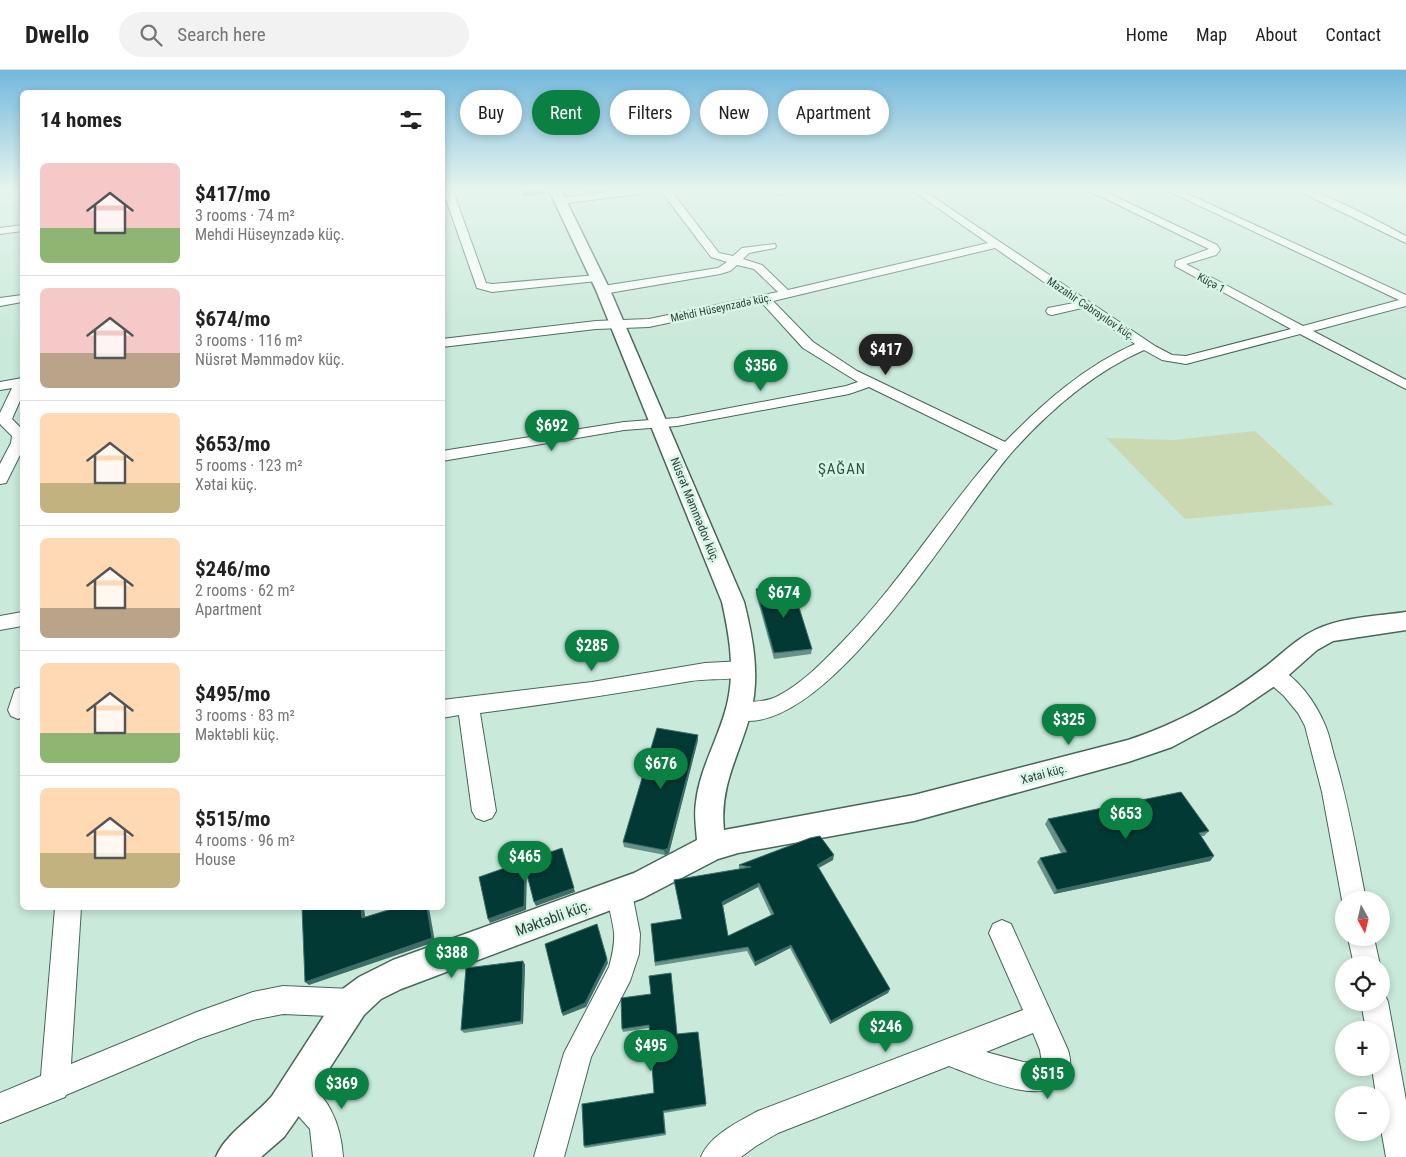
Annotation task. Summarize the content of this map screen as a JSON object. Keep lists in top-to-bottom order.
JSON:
{
  "streets": {
    "street": [
      "Küçə 1",
      "Mehdi Hüseynzadə küç.",
      "Məzahir Cəbrayılov küç.",
      "Nüsrət Məmmədov küç.",
      "Xətai küç.",
      "Məktəbli küç."
    ]
  },
  "crossings": [
    ["Küçə 1", "Məzahir Cəbrayılov küç."],
    ["Mehdi Hüseynzadə küç.", "Məzahir Cəbrayılov küç."],
    ["Mehdi Hüseynzadə küç.", "Nüsrət Məmmədov küç."],
    ["Nüsrət Məmmədov küç.", "Xətai küç."],
    ["Nüsrət Məmmədov küç.", "Məktəbli küç."],
    ["Xətai küç.", "Məktəbli küç."]
  ],
  "districts": ["ŞAĞAN"],
  "north": "bottom",
  "page": {
    "header": "Dwello",
    "search": "Search here",
    "nav": [
      "Home",
      "Map",
      "About",
      "Contact"
    ],
    "chip": [
      "Buy",
      "Rent",
      "Filters",
      "New",
      "Apartment"
    ],
    "heading": "14 homes",
    "list": [
      {
        "name": "$417/mo",
        "note": "3 rooms · 74 m² · Mehdi Hüseynzadə küç."
      },
      {
        "name": "$674/mo",
        "note": "3 rooms · 116 m² · Nüsrət Məmmədov küç."
      },
      {
        "name": "$653/mo",
        "note": "5 rooms · 123 m² · Xətai küç."
      },
      {
        "name": "$246/mo",
        "note": "2 rooms · 62 m² · Apartment"
      },
      {
        "name": "$495/mo",
        "note": "3 rooms · 83 m² · Məktəbli küç."
      },
      {
        "name": "$515/mo",
        "note": "4 rooms · 96 m² · House"
      }
    ],
    "price": [
      "$417",
      "$356",
      "$692",
      "$674",
      "$285",
      "$325",
      "$676",
      "$653",
      "$465",
      "$388",
      "$246",
      "$495",
      "$515",
      "$369"
    ],
    "map_buttons": ["+", "−"]
  }
}
